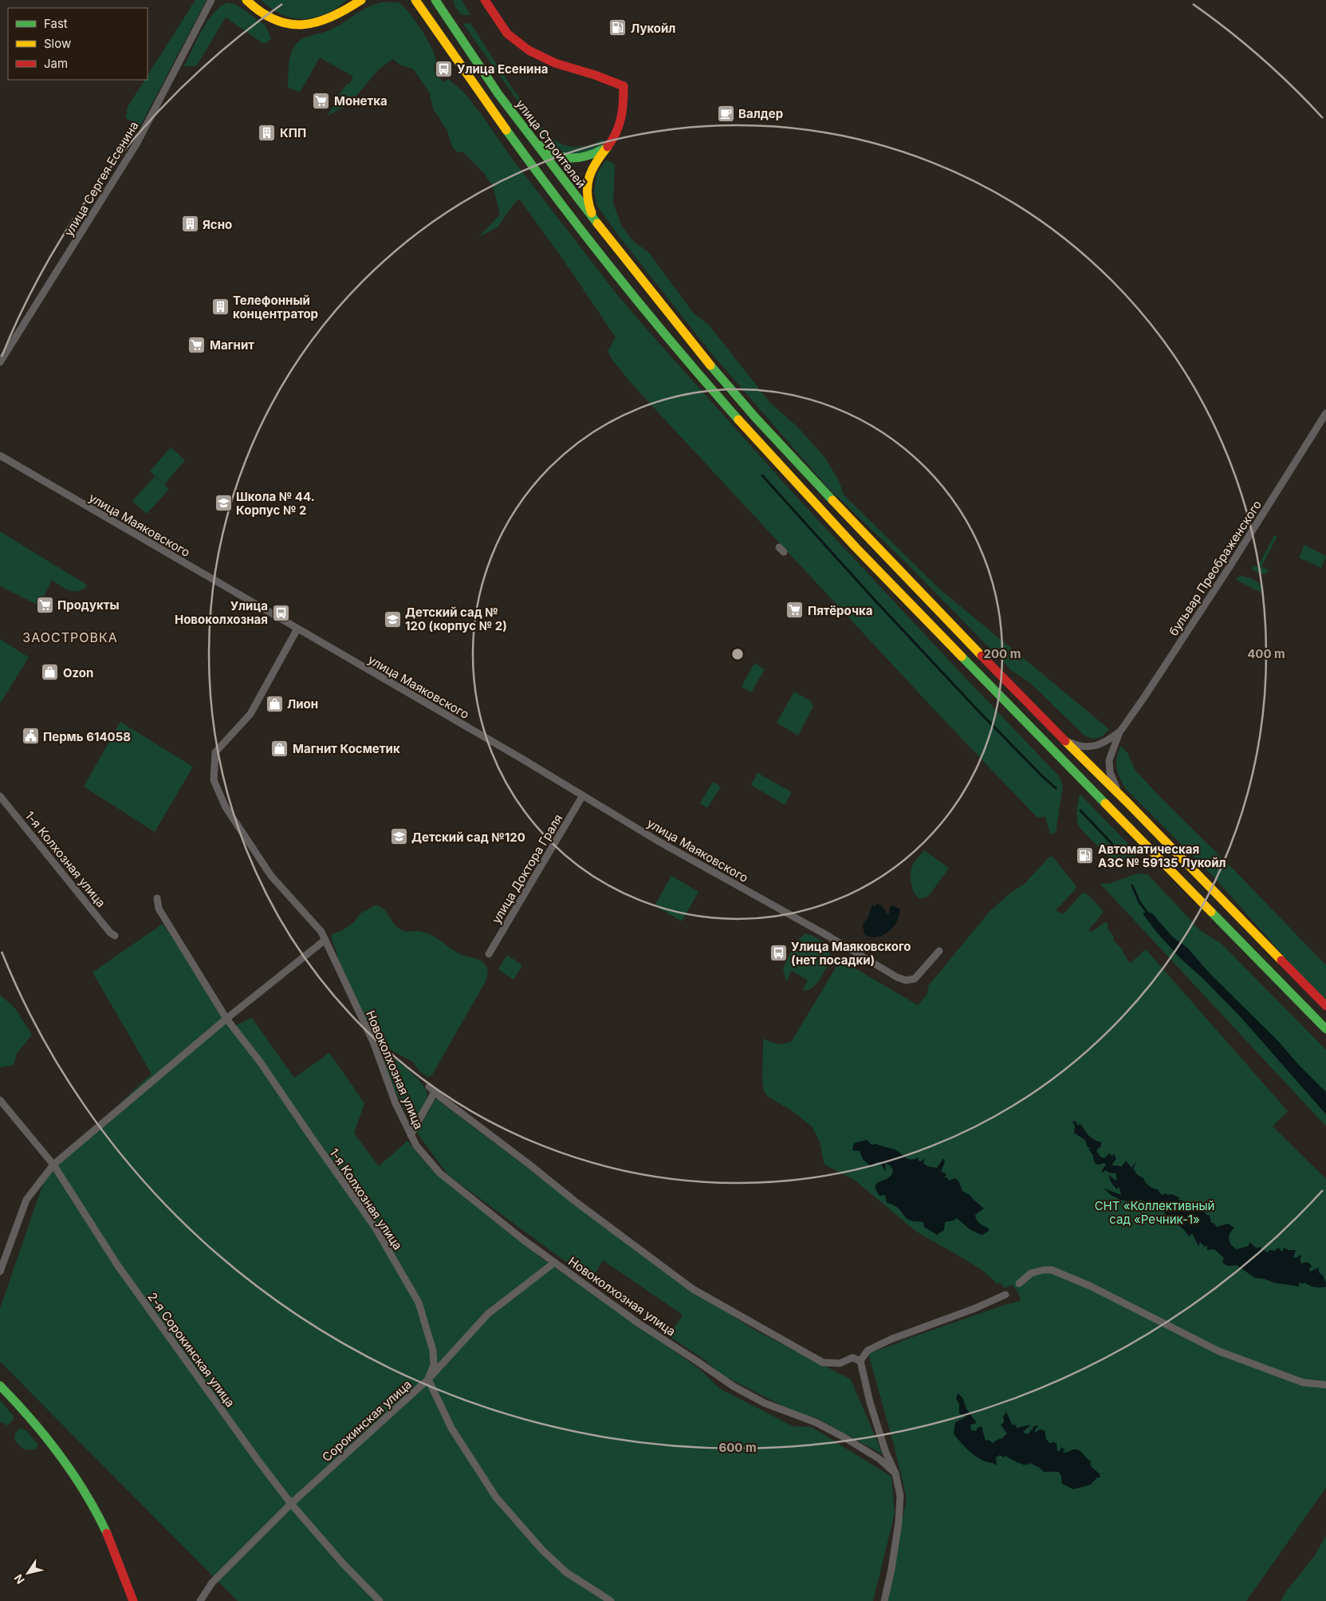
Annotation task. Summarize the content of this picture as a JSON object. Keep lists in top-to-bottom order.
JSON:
{
  "streets": {
    "main road": ["улица Строителей"],
    "street": [
      "улица Сергея Есенина",
      "улица Маяковского",
      "бульвар Преображенского",
      "1-я Колхозная улица",
      "улица Доктора Граля",
      "Новоколхозная улица",
      "2-я Сорокинская улица",
      "Сорокинская улица"
    ]
  },
  "crossings": [
    ["улица Маяковского", "улица Доктора Граля"],
    ["улица Маяковского", "Новоколхозная улица"],
    ["1-я Колхозная улица", "Сорокинская улица"],
    ["Новоколхозная улица", "Сорокинская улица"],
    ["2-я Сорокинская улица", "Сорокинская улица"]
  ],
  "districts": ["ЗАОСТРОВКА"],
  "parks": ["СНТ «Коллективный сад «Речник-1»"],
  "places": {
    "fuel station": ["Лукойл", "Автоматическая АЗС № 59135 Лукойл"],
    "bus stop": ["Улица Есенина", "Улица Новоколхозная", "Улица Маяковского (нет посадки)"],
    "supermarket": [
      "Монетка",
      "Магнит",
      "Продукты",
      "Пятёрочка"
    ],
    "cafe": ["Валдер"],
    "building": ["КПП", "Ясно", "Телефонный концентратор"],
    "school or university": ["Школа № 44. Корпус № 2", "Детский сад № 120 (корпус № 2)", "Детский сад №120"],
    "shop": ["Ozon", "Лион", "Магнит Косметик"],
    "public building": ["Пермь 614058"]
  },
  "legend": ["Fast", "Slow", "Jam"],
  "north": "bottom left",
  "rings": ["200 m", "400 m", "600 m"]
}
